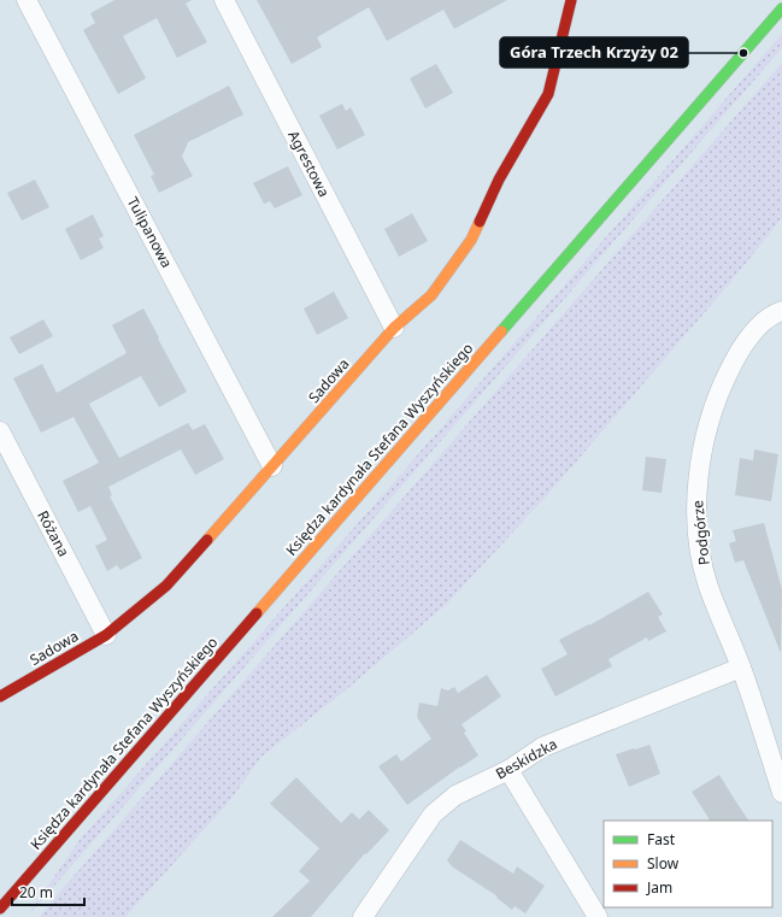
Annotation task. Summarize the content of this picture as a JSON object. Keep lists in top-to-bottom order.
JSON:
{
  "streets": {
    "main road": ["Sadowa", "Księdza kardynała Stefana Wyszyńskiego"],
    "street": [
      "Agrestowa",
      "Tulipanowa",
      "Podgórze",
      "Różana",
      "Beskidzka"
    ]
  },
  "crossings": [
    ["Agrestowa", "Sadowa"],
    ["Tulipanowa", "Sadowa"],
    ["Sadowa", "Różana"],
    ["Podgórze", "Beskidzka"]
  ],
  "places": ["Góra Trzech Krzyży 02"],
  "legend": ["Fast", "Slow", "Jam"],
  "scale_bar": "20 m"
}
